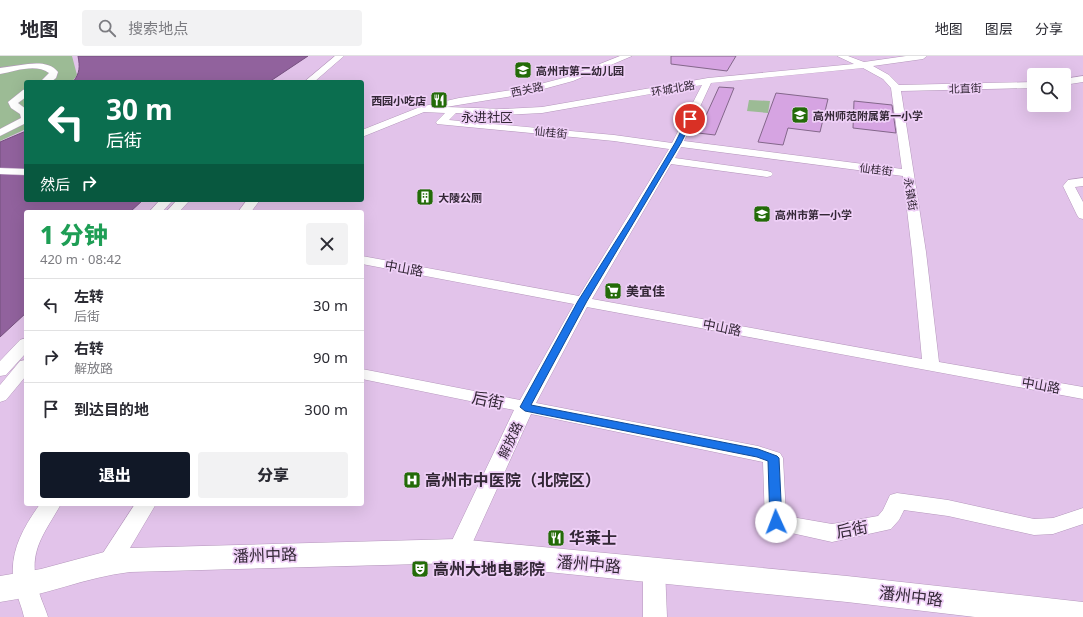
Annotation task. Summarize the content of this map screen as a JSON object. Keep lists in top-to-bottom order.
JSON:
{
  "streets": {
    "main road": ["潘州中路"],
    "street": [
      "环城北路",
      "北直街",
      "西关路",
      "仙桂街",
      "永镇街",
      "中山路",
      "后街",
      "解放路"
    ]
  },
  "crossings": [
    ["环城北路", "西关路"],
    ["环城北路", "仙桂街"],
    ["环城北路", "解放路"],
    ["北直街", "永镇街"],
    ["仙桂街", "永镇街"],
    ["仙桂街", "解放路"],
    ["永镇街", "中山路"],
    ["中山路", "解放路"],
    ["后街", "解放路"],
    ["解放路", "潘州中路"]
  ],
  "districts": ["永进社区"],
  "places": {
    "school or university": ["高州市第二幼儿园", "高州师范附属第一小学", "高州市第一小学"],
    "restaurant": ["西园小吃店", "华莱士"],
    "building": ["大陵公厕"],
    "supermarket": ["美宜佳"],
    "hospital": ["高州市中医院（北院区）"],
    "theatre": ["高州大地电影院"]
  },
  "page": {
    "header": "地图",
    "search": "搜索地点",
    "nav": ["地图", "图层", "分享"],
    "turn": ["30 m", "后街"],
    "then": "然后",
    "heading": ["1 分钟", "420 m · 08:42"],
    "list": [
      {
        "name": "左转",
        "note": "后街",
        "value": "30 m"
      },
      {
        "name": "右转",
        "note": "解放路",
        "value": "90 m"
      },
      {
        "name": "到达目的地",
        "value": "300 m"
      }
    ],
    "buttons": ["退出", "分享"]
  }
}
